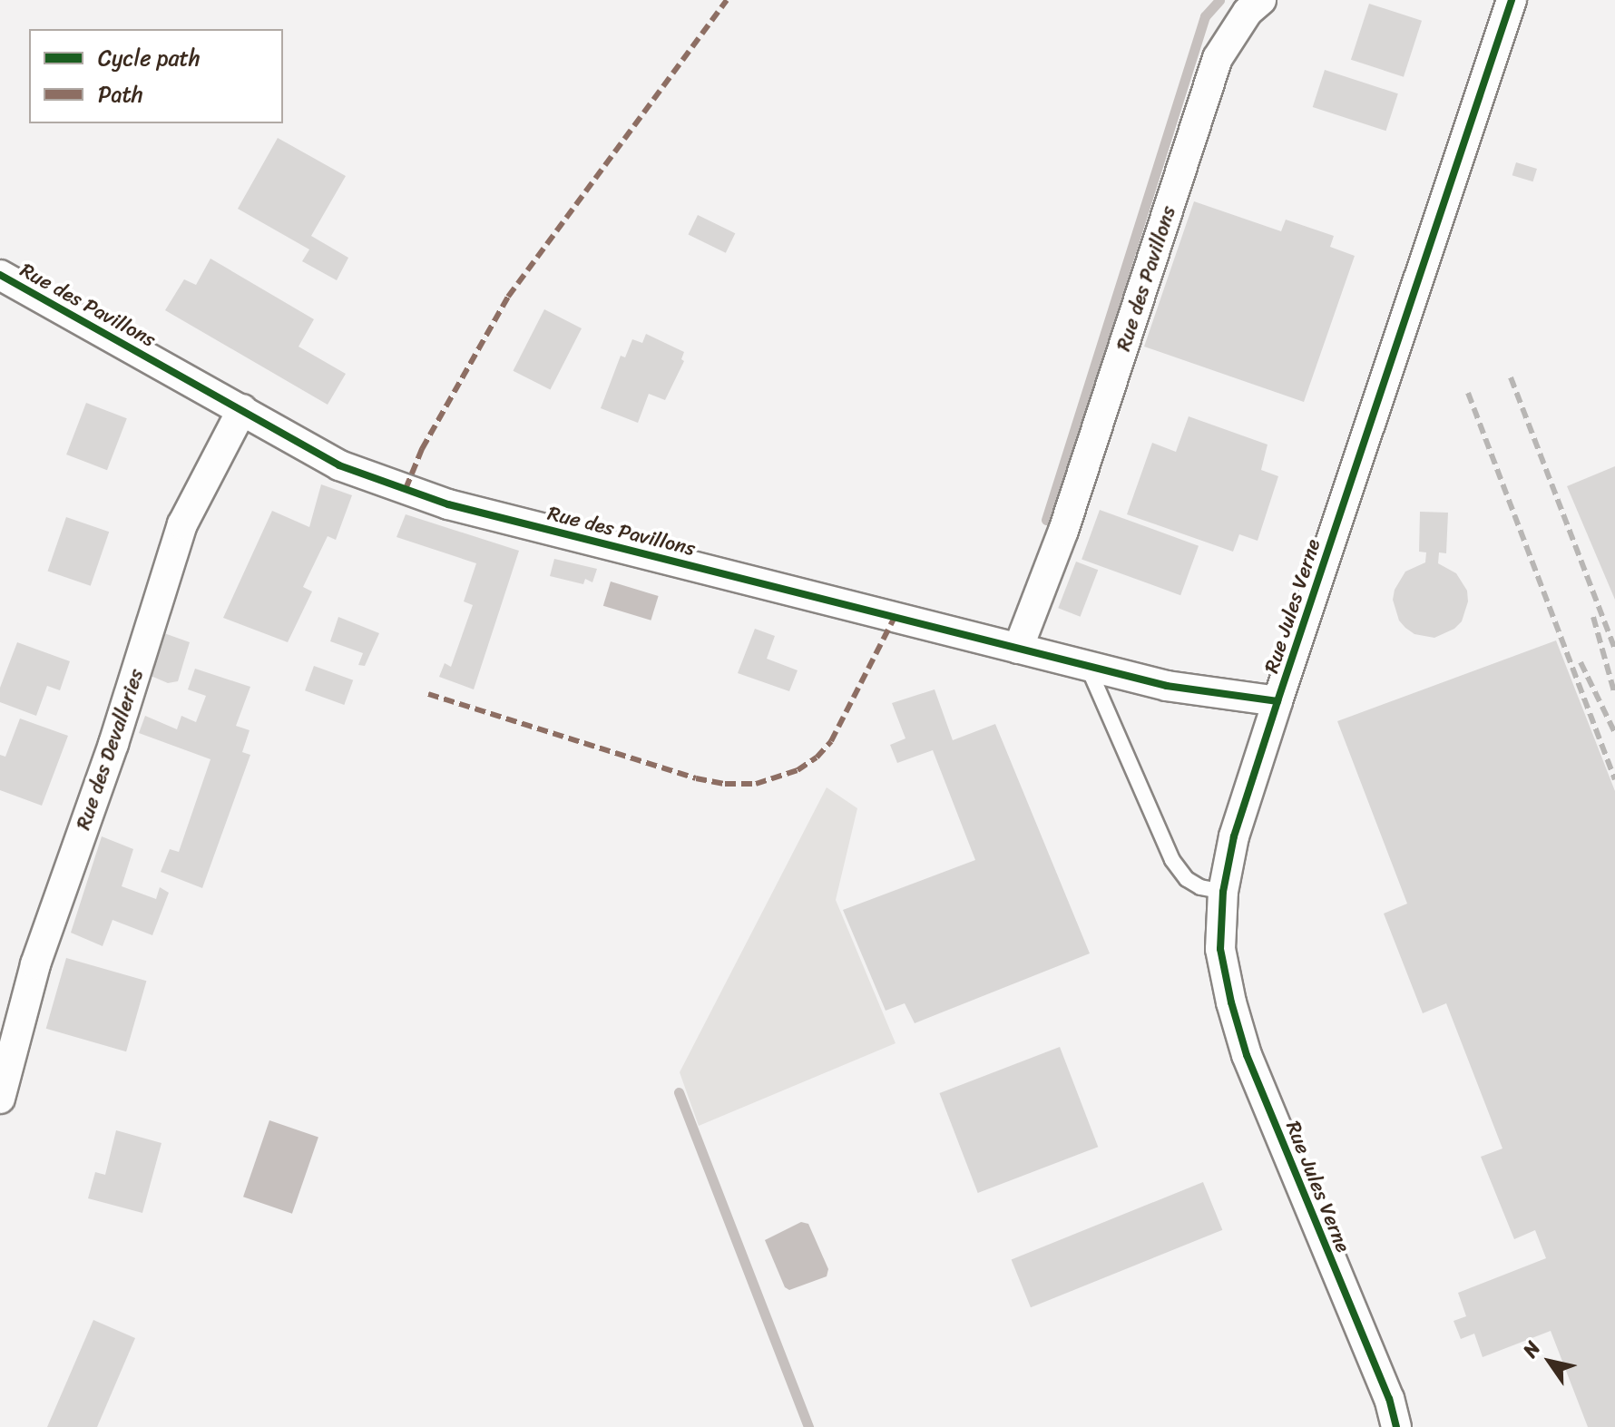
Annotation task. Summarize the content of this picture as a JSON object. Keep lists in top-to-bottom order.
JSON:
{
  "streets": {
    "street": ["Rue des Pavillons", "Rue Jules Verne", "Rue des Devalleries"]
  },
  "crossings": [
    ["Rue des Pavillons", "Rue Jules Verne"],
    ["Rue des Pavillons", "Rue des Devalleries"]
  ],
  "legend": ["Cycle path", "Path"],
  "north": "top left"
}
